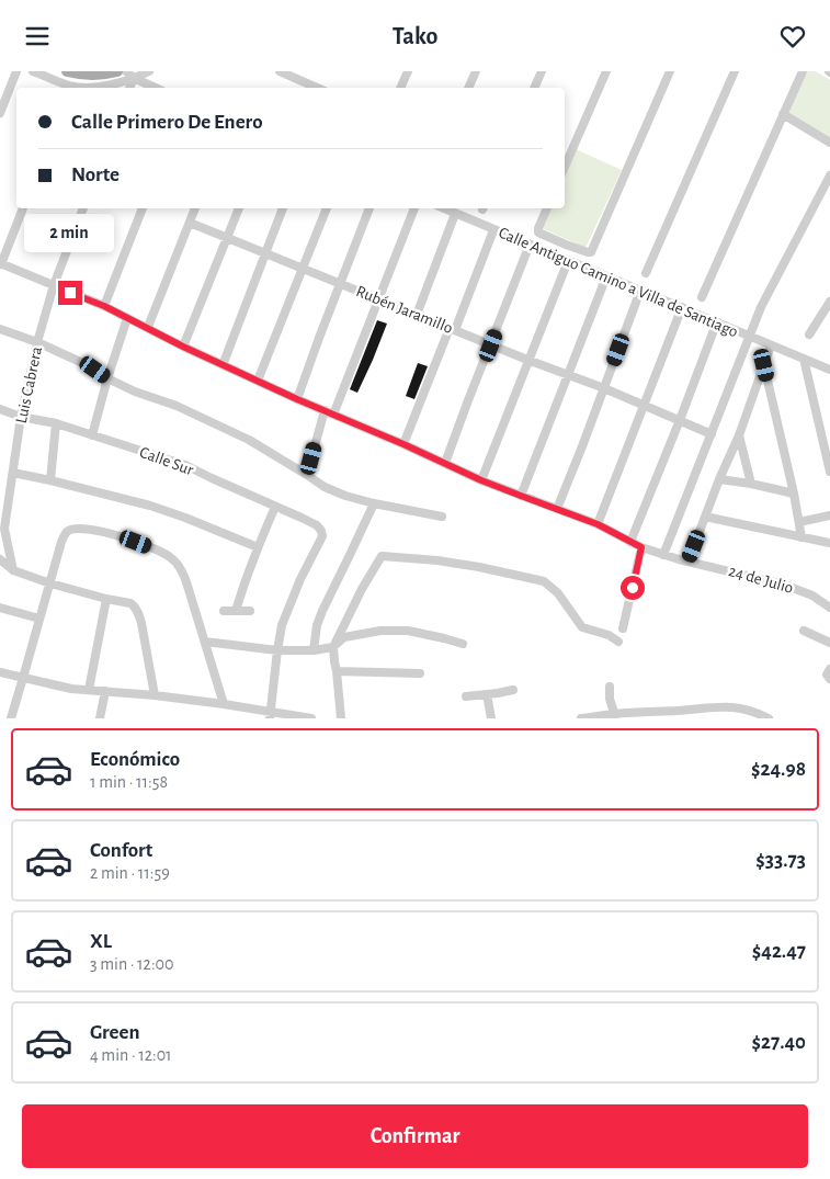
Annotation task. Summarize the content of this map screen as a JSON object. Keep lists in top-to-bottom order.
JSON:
{
  "streets": {
    "street": [
      "Calle Antiguo Camino a Villa de Santiago",
      "Rubén Jaramillo",
      "Luis Cabrera",
      "Calle Sur",
      "24 de Julio"
    ]
  },
  "crossings": [
    ["Luis Cabrera", "Calle Sur"],
    ["Luis Cabrera", "24 de Julio"]
  ],
  "page": {
    "header": "Tako",
    "banner": ["Calle Primero De Enero", "Norte"],
    "bubble": "2 min",
    "list": [
      {
        "name": "Económico",
        "note": "1 min · 11:58",
        "value": "$24.98"
      },
      {
        "name": "Confort",
        "note": "2 min · 11:59",
        "value": "$33.73"
      },
      {
        "name": "XL",
        "note": "3 min · 12:00",
        "value": "$42.47"
      },
      {
        "name": "Green",
        "note": "4 min · 12:01",
        "value": "$27.40"
      }
    ],
    "buttons": "Confirmar"
  }
}
